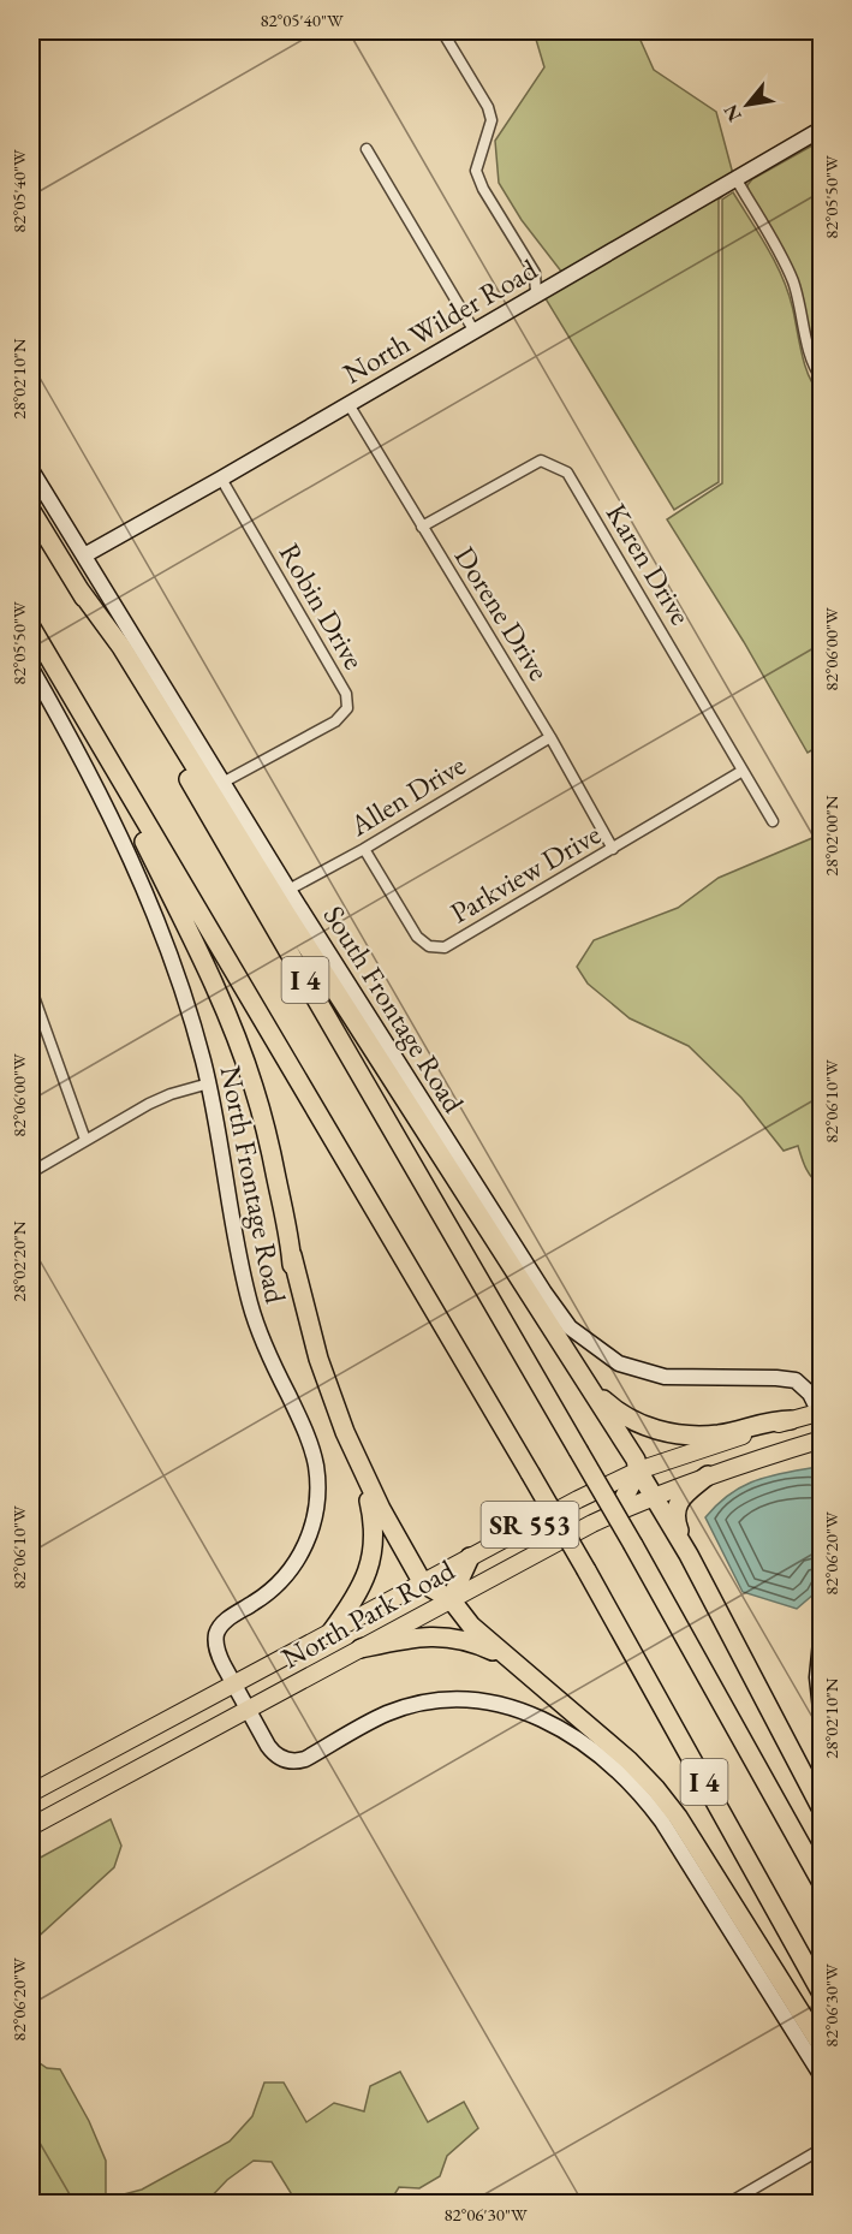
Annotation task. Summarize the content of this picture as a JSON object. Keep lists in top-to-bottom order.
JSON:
{
  "streets": {
    "highway": ["I 4"],
    "main road": ["SR 553", "North Park Road"],
    "street": [
      "North Wilder Road",
      "Karen Drive",
      "Robin Drive",
      "Dorene Drive",
      "Allen Drive",
      "Parkview Drive",
      "South Frontage Road",
      "North Frontage Road"
    ]
  },
  "crossings": [
    ["North Wilder Road", "Robin Drive"],
    ["North Wilder Road", "Dorene Drive"],
    ["North Wilder Road", "South Frontage Road"],
    ["Karen Drive", "Dorene Drive"],
    ["Karen Drive", "Parkview Drive"],
    ["Robin Drive", "South Frontage Road"],
    ["Dorene Drive", "Allen Drive"],
    ["Dorene Drive", "Parkview Drive"],
    ["Allen Drive", "Parkview Drive"],
    ["Allen Drive", "South Frontage Road"],
    ["South Frontage Road", "North Park Road"],
    ["North Frontage Road", "North Park Road"]
  ],
  "north": "bottom left",
  "coordinates": [
    "82°05'40\"W",
    "82°05'50\"W",
    "28°02'10\"N",
    "82°06'00\"W",
    "28°02'00\"N",
    "82°06'10\"W",
    "28°02'20\"N",
    "82°06'20\"W",
    "82°06'30\"W"
  ]
}
